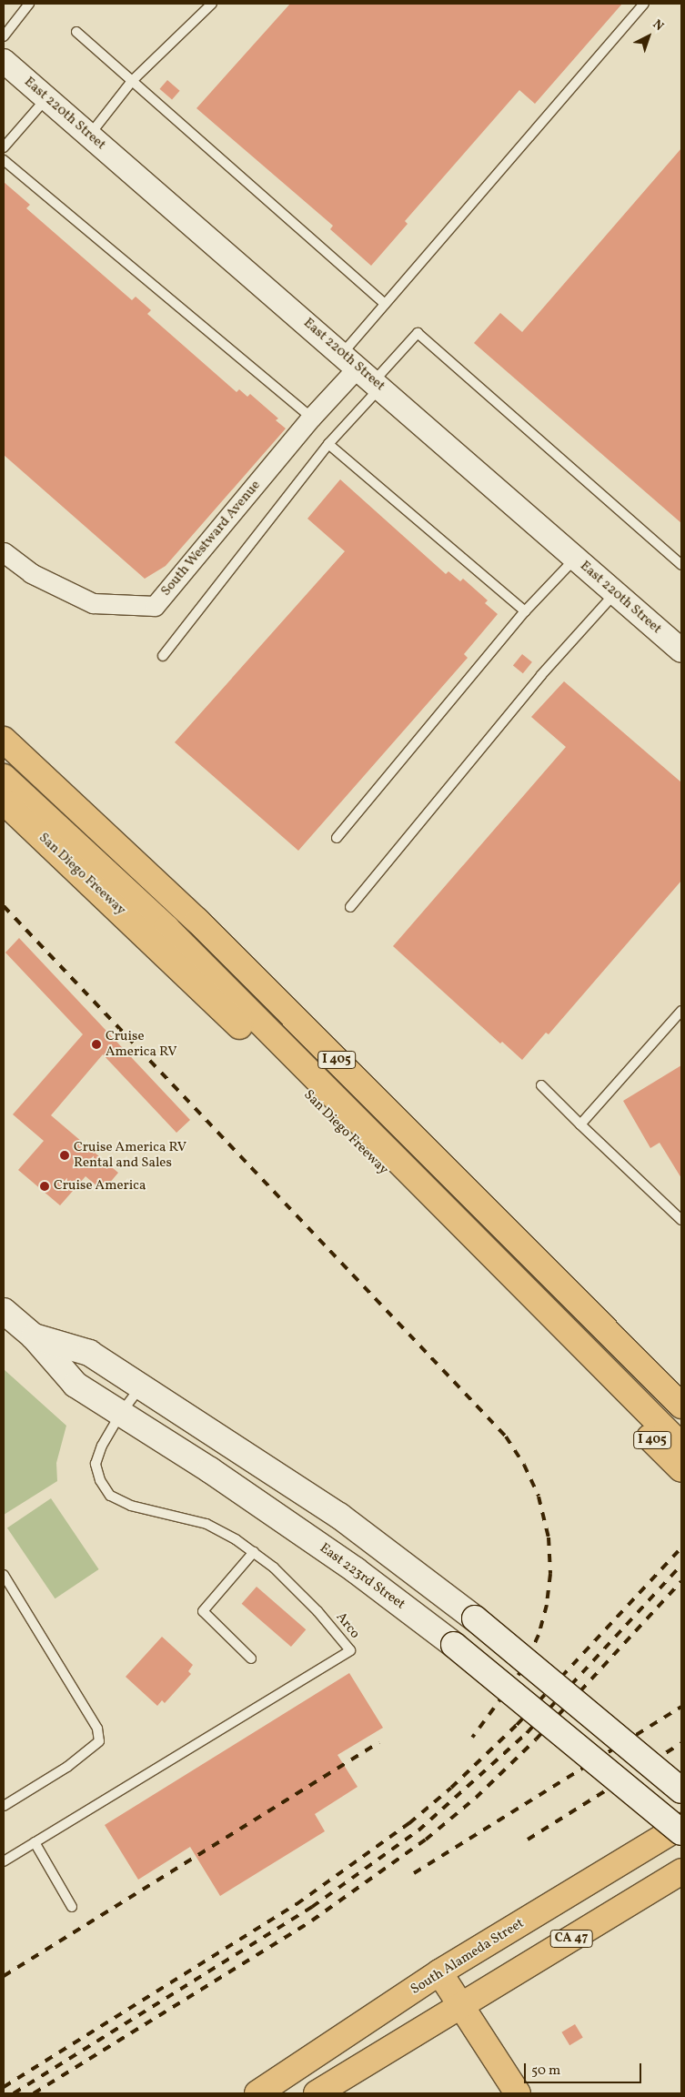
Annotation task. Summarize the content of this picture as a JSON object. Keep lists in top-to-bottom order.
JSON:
{
  "streets": {
    "main road": [
      "San Diego Freeway",
      "I 405",
      "East 223rd Street",
      "CA 47",
      "South Alameda Street"
    ],
    "street": ["East 220th Street", "South Westward Avenue"],
    "lane": ["Arco"]
  },
  "crossings": [
    ["East 220th Street", "South Westward Avenue"],
    ["East 223rd Street", "Arco"]
  ],
  "places": ["Cruise America RV", "Cruise America RV Rental and Sales", "Cruise America"],
  "scale_bar": "50 m",
  "north": "top right"
}
